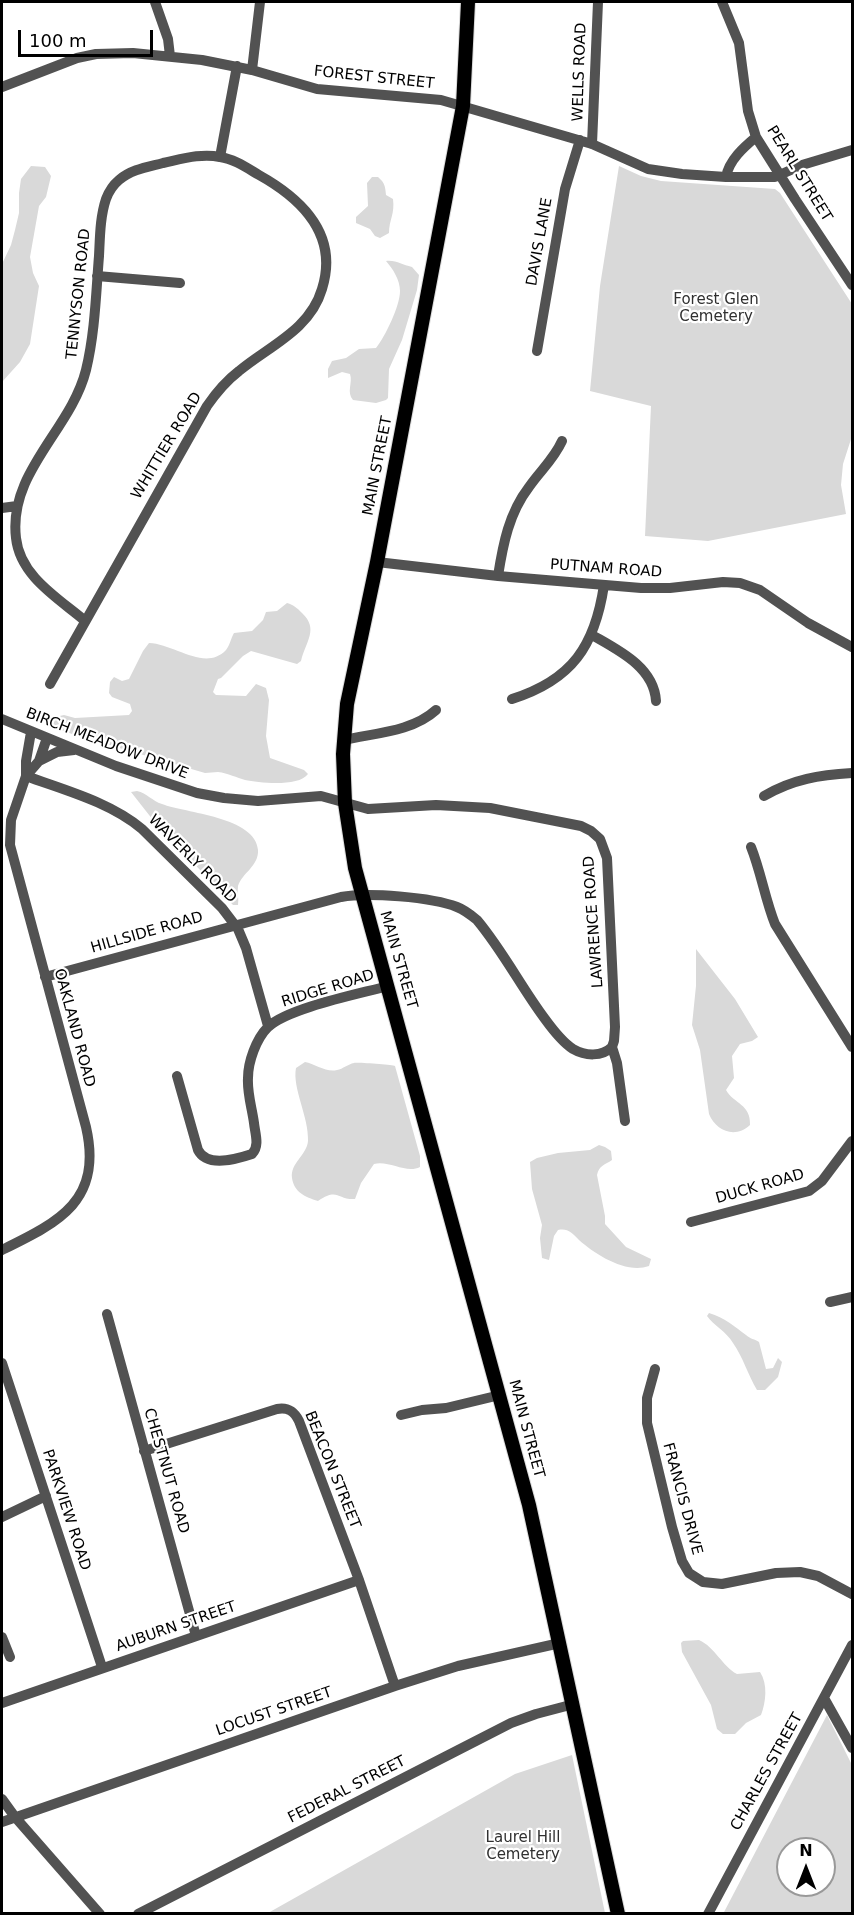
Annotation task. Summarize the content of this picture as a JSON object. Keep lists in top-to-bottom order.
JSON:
{
  "streets": {
    "main road": ["MAIN STREET"],
    "street": [
      "WELLS ROAD",
      "FOREST STREET",
      "PEARL STREET",
      "DAVIS LANE",
      "TENNYSON ROAD",
      "WHITTIER ROAD",
      "PUTNAM ROAD",
      "BIRCH MEADOW DRIVE",
      "WAVERLY ROAD",
      "LAWRENCE ROAD",
      "HILLSIDE ROAD",
      "RIDGE ROAD",
      "OAKLAND ROAD",
      "DUCK ROAD",
      "BEACON STREET",
      "CHESTNUT ROAD",
      "FRANCIS DRIVE",
      "PARKVIEW ROAD",
      "AUBURN STREET",
      "LOCUST STREET",
      "CHARLES STREET",
      "FEDERAL STREET"
    ]
  },
  "crossings": [
    ["WELLS ROAD", "FOREST STREET"],
    ["FOREST STREET", "PEARL STREET"],
    ["FOREST STREET", "DAVIS LANE"],
    ["FOREST STREET", "MAIN STREET"],
    ["TENNYSON ROAD", "WHITTIER ROAD"],
    ["MAIN STREET", "PUTNAM ROAD"],
    ["MAIN STREET", "BIRCH MEADOW DRIVE"],
    ["MAIN STREET", "LAWRENCE ROAD"],
    ["MAIN STREET", "HILLSIDE ROAD"],
    ["MAIN STREET", "RIDGE ROAD"],
    ["MAIN STREET", "LOCUST STREET"],
    ["MAIN STREET", "FEDERAL STREET"],
    ["BIRCH MEADOW DRIVE", "LAWRENCE ROAD"],
    ["BIRCH MEADOW DRIVE", "OAKLAND ROAD"],
    ["WAVERLY ROAD", "HILLSIDE ROAD"],
    ["WAVERLY ROAD", "RIDGE ROAD"],
    ["WAVERLY ROAD", "OAKLAND ROAD"],
    ["LAWRENCE ROAD", "HILLSIDE ROAD"],
    ["HILLSIDE ROAD", "OAKLAND ROAD"],
    ["BEACON STREET", "CHESTNUT ROAD"],
    ["BEACON STREET", "AUBURN STREET"],
    ["BEACON STREET", "LOCUST STREET"],
    ["CHESTNUT ROAD", "AUBURN STREET"],
    ["PARKVIEW ROAD", "AUBURN STREET"]
  ],
  "parks": ["Forest Glen Cemetery", "Laurel Hill Cemetery"],
  "scale_bar": "100 m",
  "north": "top"
}
